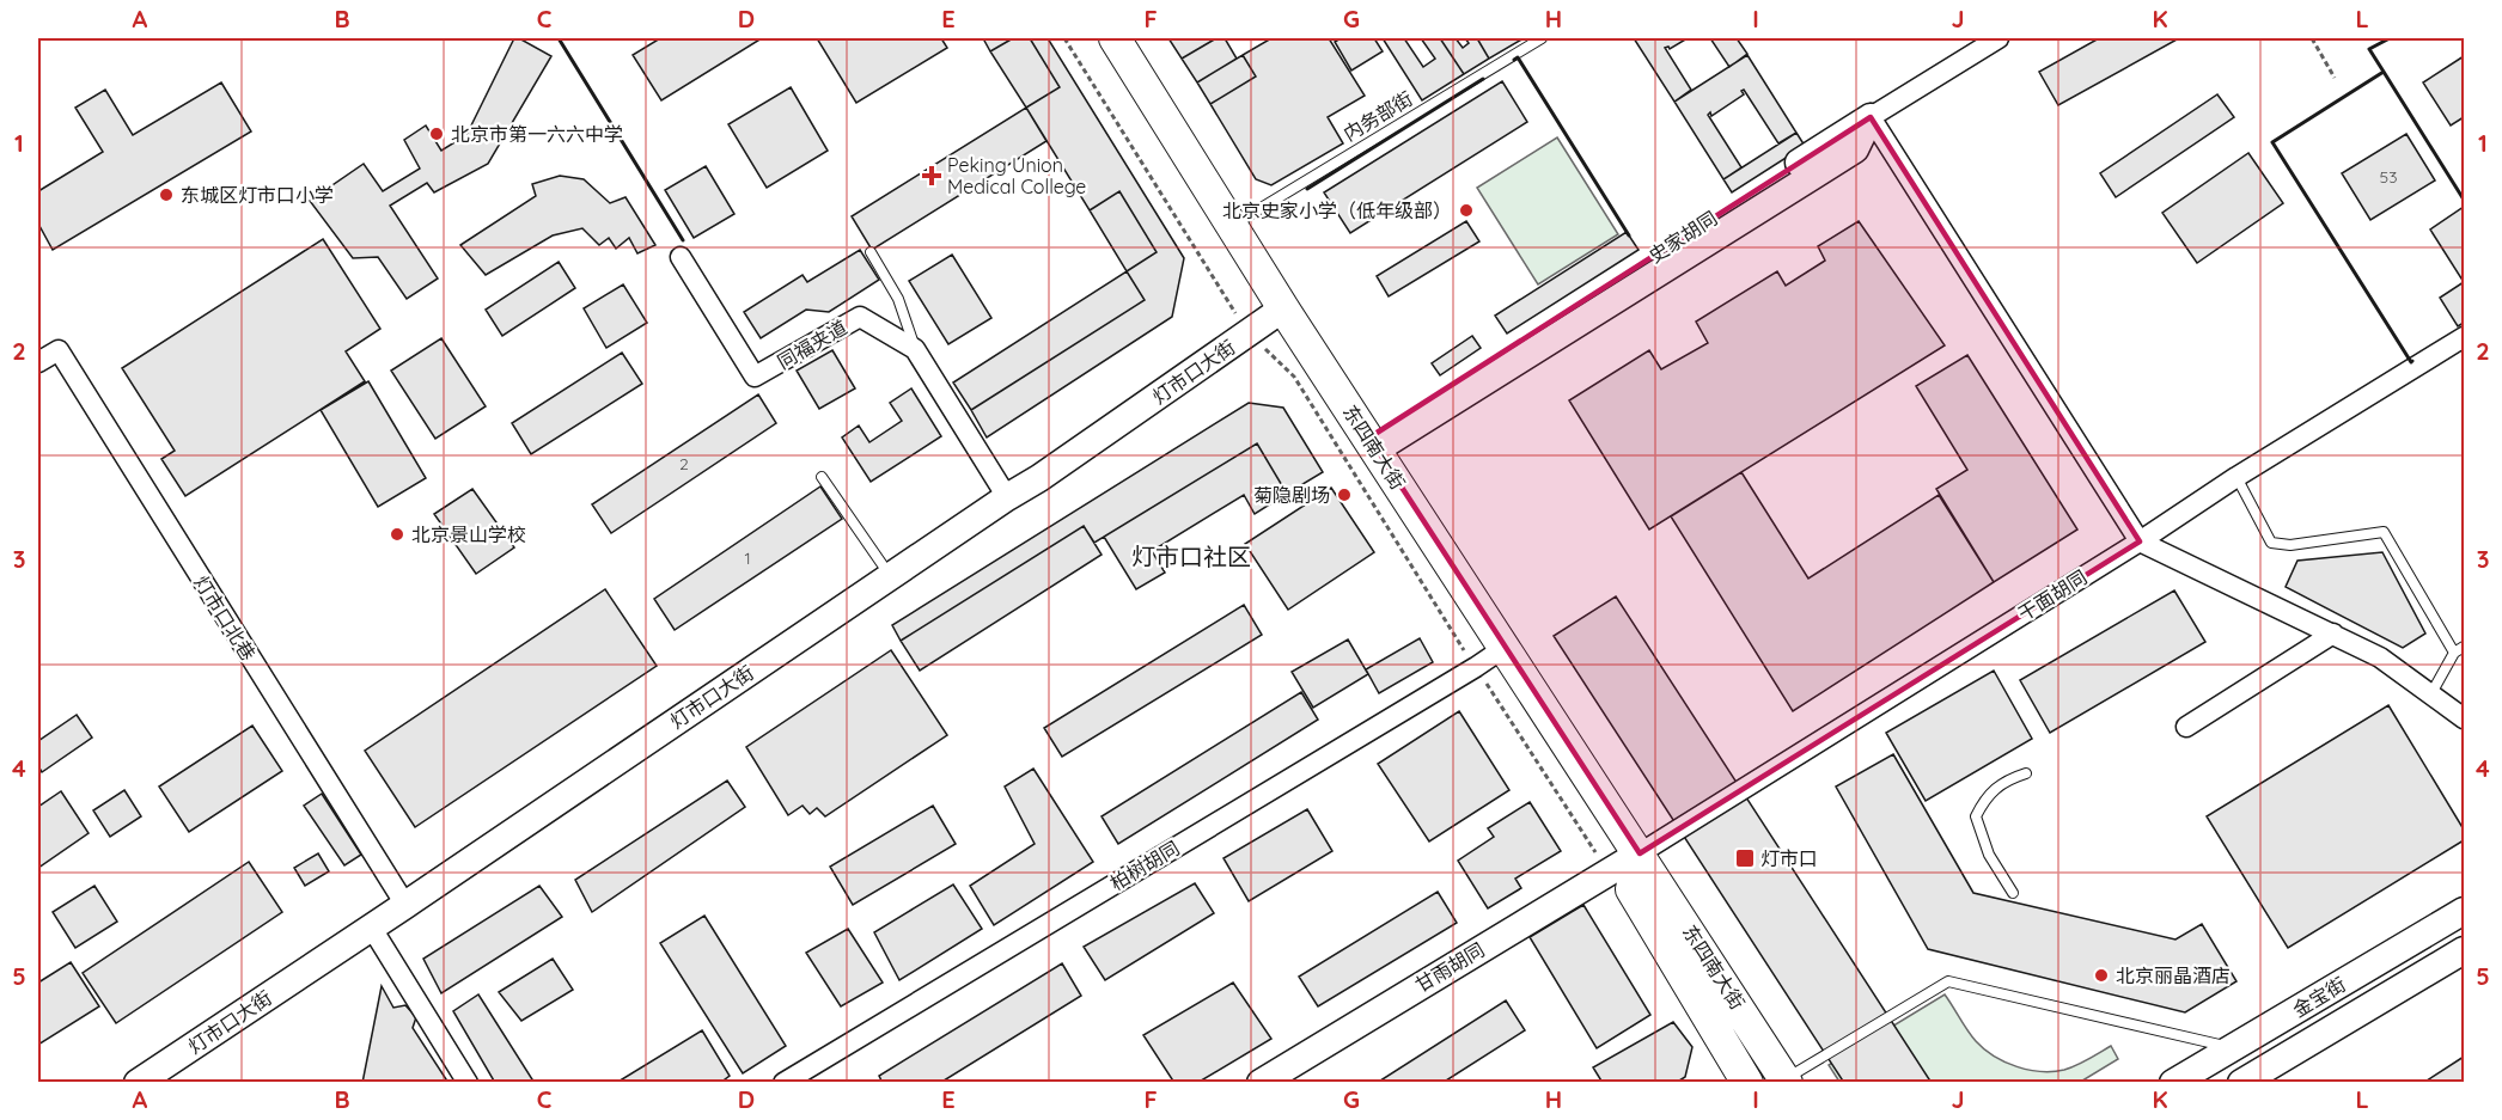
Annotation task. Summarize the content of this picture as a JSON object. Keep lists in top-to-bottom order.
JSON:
{
  "streets": {
    "main road": ["东四南大街"],
    "street": [
      "同福夹道",
      "灯市口大街",
      "干面胡同",
      "灯市口北巷",
      "柏树胡同",
      "甘雨胡同",
      "金宝街"
    ],
    "lane": ["内务部街"]
  },
  "crossings": [
    ["内务部街", "东四南大街"],
    ["同福夹道", "灯市口大街"],
    ["灯市口大街", "东四南大街"],
    ["灯市口大街", "灯市口北巷"],
    ["东四南大街", "干面胡同"],
    ["东四南大街", "柏树胡同"],
    ["东四南大街", "甘雨胡同"],
    ["干面胡同", "甘雨胡同"]
  ],
  "districts": ["灯市口社区"],
  "places": {
    "other": [
      "北京市第一六六中学",
      "东城区灯市口小学",
      "北京史家小学（低年级部）",
      "菊隐剧场",
      "北京景山学校",
      "北京丽晶酒店"
    ],
    "health": ["Peking Union Medical College"],
    "transit": ["灯市口"]
  },
  "house_numbers": ["53", "2", "1"],
  "grid": {
    "columns": [
      "A",
      "B",
      "C",
      "D",
      "E",
      "F",
      "G",
      "H",
      "I",
      "J",
      "K",
      "L"
    ],
    "rows": [
      "1",
      "2",
      "3",
      "4",
      "5"
    ]
  }
}
